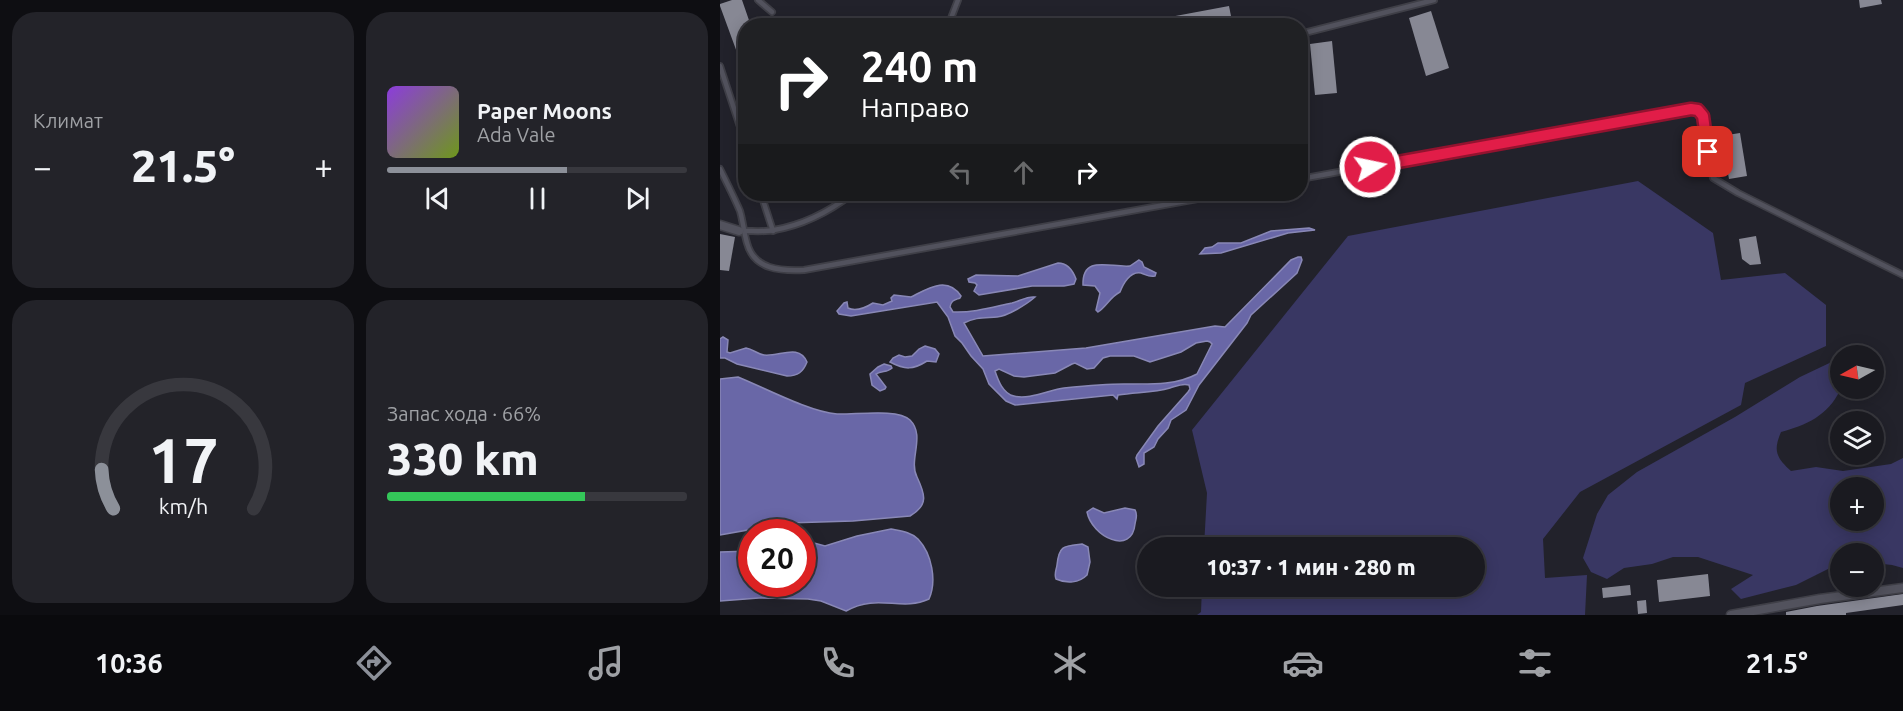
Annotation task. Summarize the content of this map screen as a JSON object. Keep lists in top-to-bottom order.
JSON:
{
  "north": "left",
  "page": {
    "tile": [
      "Климат",
      ["Запас хода · 66%", "330 km"]
    ],
    "turn": ["240 m", "Направо"],
    "song": ["Paper Moons", "Ada Vale"],
    "heat": ["−", "21.5°", "+"],
    "map_buttons": ["+", "−"],
    "limit": "20",
    "trip": "10:37 · 1 мин · 280 m",
    "tabs": ["10:36", "21.5°"],
    "gauge": ["17", "km/h"]
  }
}
